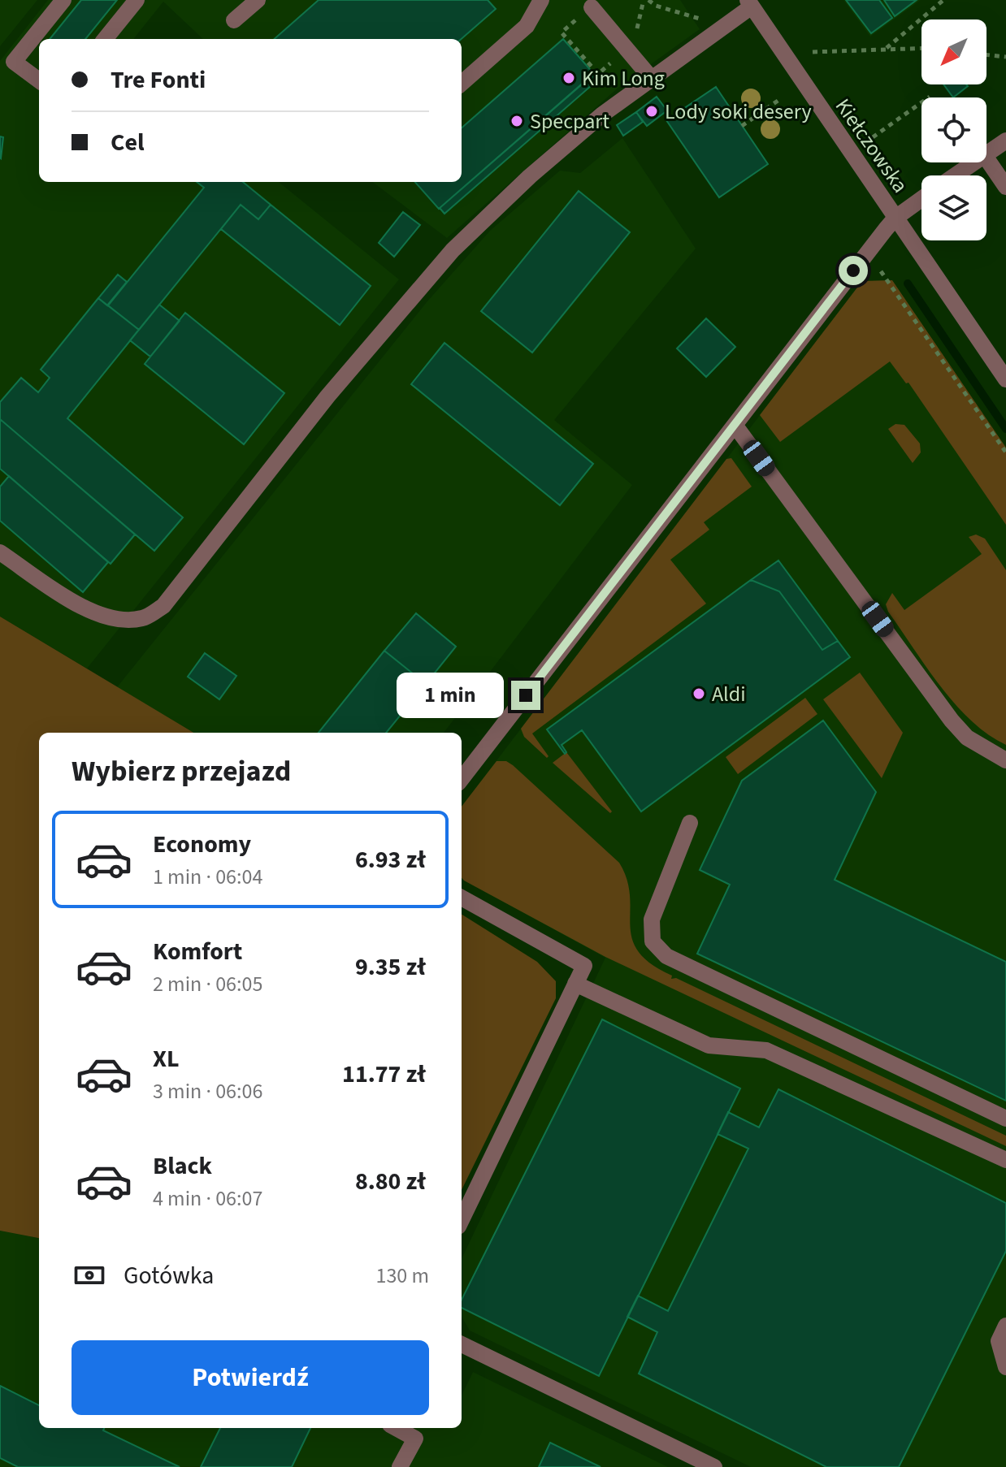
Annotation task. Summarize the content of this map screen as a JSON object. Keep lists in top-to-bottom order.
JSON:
{
  "streets": {
    "street": ["Kiełczowska"]
  },
  "places": [
    "Kim Long",
    "Lody soki desery",
    "Specpart",
    "Aldi"
  ],
  "north": "bottom left",
  "page": {
    "banner": ["Tre Fonti", "Cel"],
    "bubble": "1 min",
    "heading": "Wybierz przejazd",
    "list": [
      {
        "name": "Economy",
        "note": "1 min · 06:04",
        "value": "6.93 zł"
      },
      {
        "name": "Komfort",
        "note": "2 min · 06:05",
        "value": "9.35 zł"
      },
      {
        "name": "XL",
        "note": "3 min · 06:06",
        "value": "11.77 zł"
      },
      {
        "name": "Black",
        "note": "4 min · 06:07",
        "value": "8.80 zł"
      }
    ],
    "pay": ["Gotówka", "130 m"],
    "buttons": "Potwierdź"
  }
}
